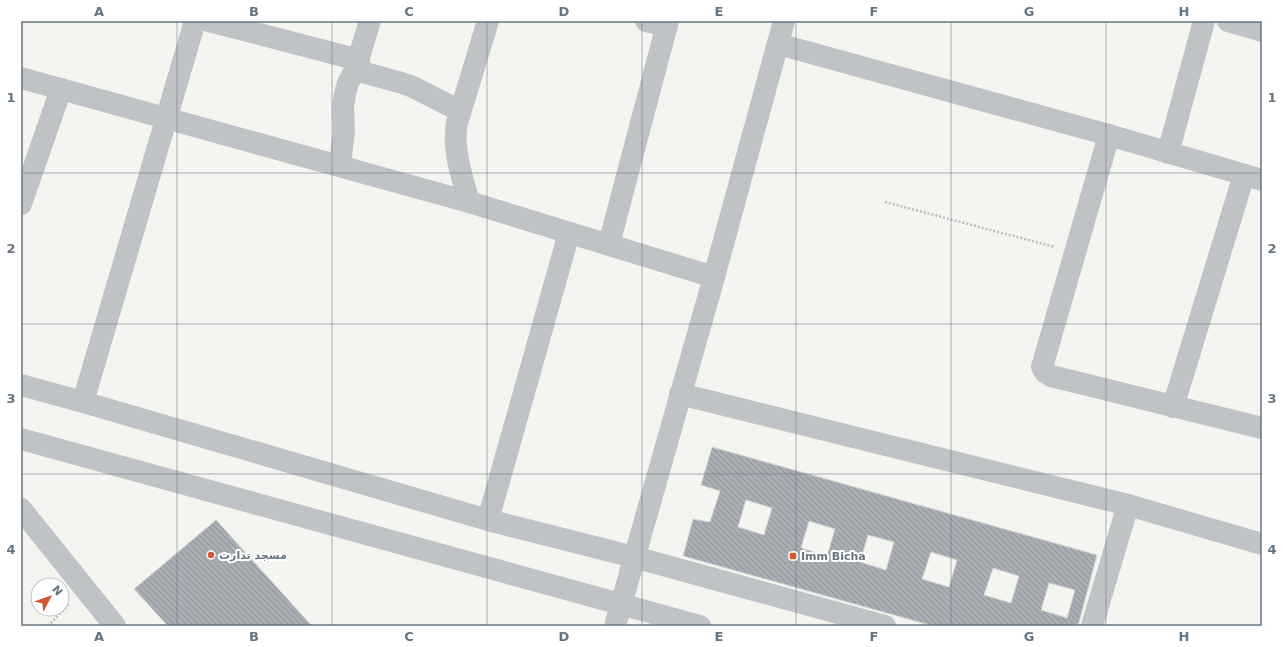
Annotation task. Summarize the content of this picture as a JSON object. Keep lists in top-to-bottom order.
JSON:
{
  "places": {
    "other": ["مسجد تدارت"],
    "transit": ["Imm Bicha"]
  },
  "north": "top right",
  "grid": {
    "columns": [
      "A",
      "B",
      "C",
      "D",
      "E",
      "F",
      "G",
      "H"
    ],
    "rows": [
      "1",
      "2",
      "3",
      "4"
    ]
  }
}
